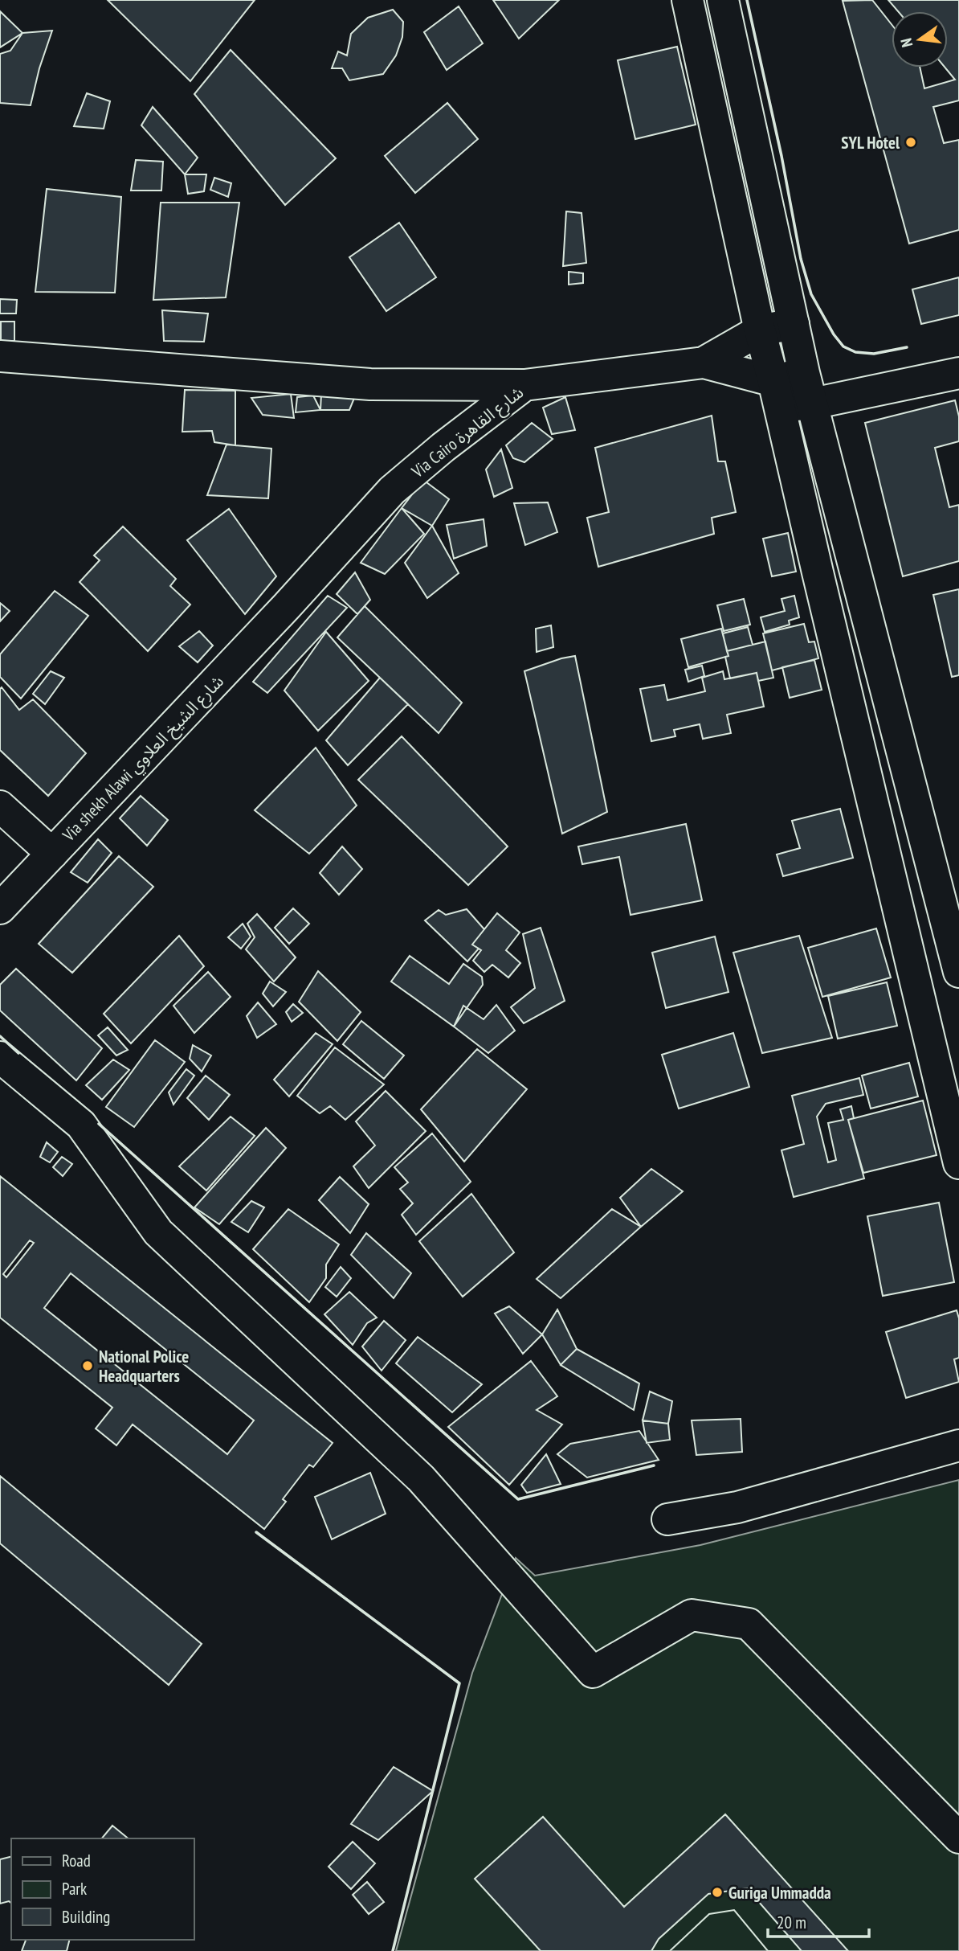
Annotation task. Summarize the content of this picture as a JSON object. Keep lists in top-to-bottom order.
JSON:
{
  "streets": {
    "main road": ["Via Cairo شارع القاهرة", "Via shekh Alawi شارع الشيخ العلاوي"]
  },
  "crossings": [
    ["Via Cairo شارع القاهرة", "Via shekh Alawi شارع الشيخ العلاوي"]
  ],
  "places": ["SYL Hotel", "National Police Headquarters", "Guriga Ummadda"],
  "legend": ["Road", "Park", "Building"],
  "scale_bar": "20 m",
  "north": "left"
}
